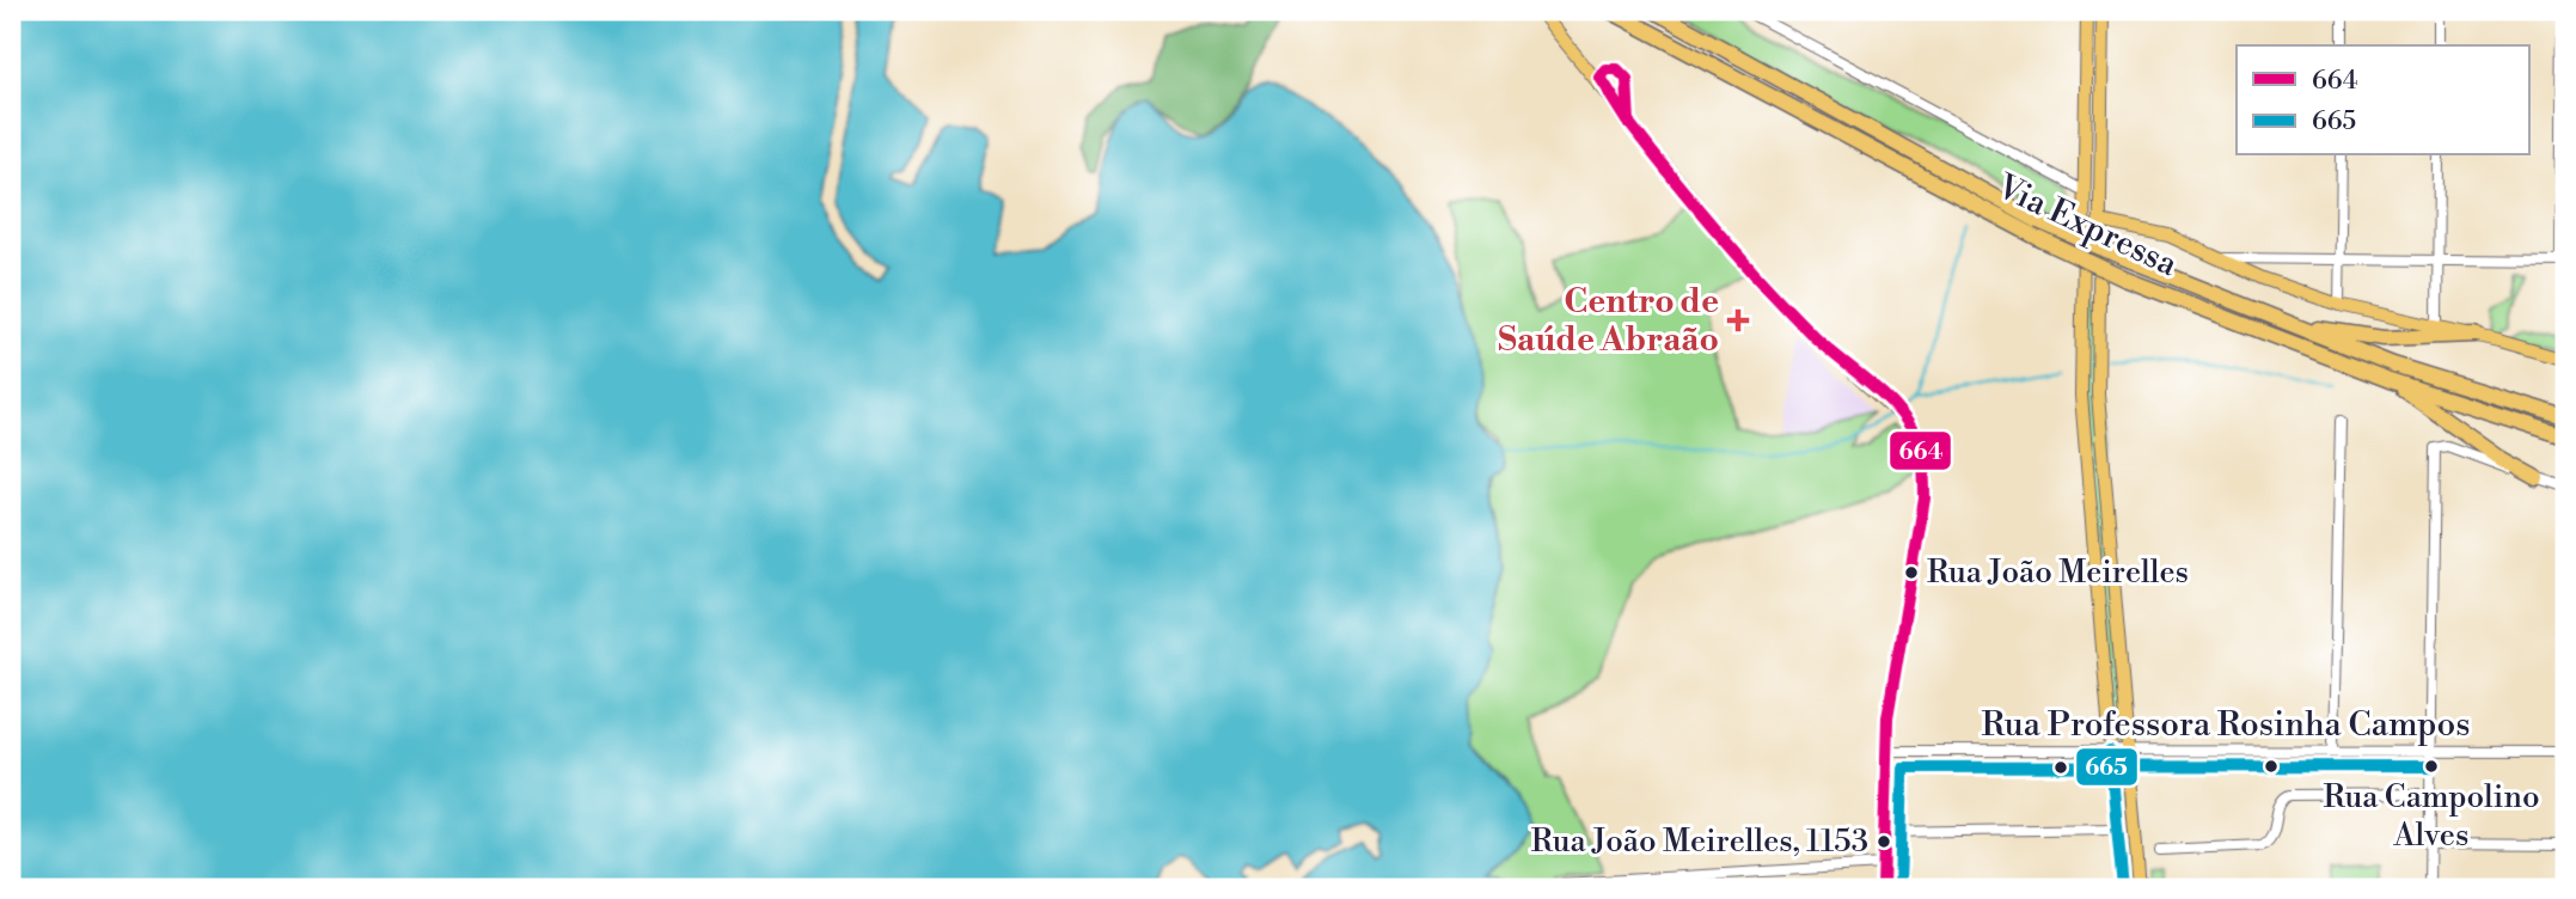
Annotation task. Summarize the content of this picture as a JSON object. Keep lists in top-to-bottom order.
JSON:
{
  "streets": {
    "highway": ["Via Expressa"],
    "street": ["Rua Professora Rosinha Campos"]
  },
  "places": {
    "health": ["Centro de Saúde Abraão"],
    "other": ["Rua João Meirelles", "Rua Campolino Alves", "Rua João Meirelles, 1153"]
  },
  "lines": ["transit line 664", "transit line 665"],
  "legend": ["664", "665"]
}
